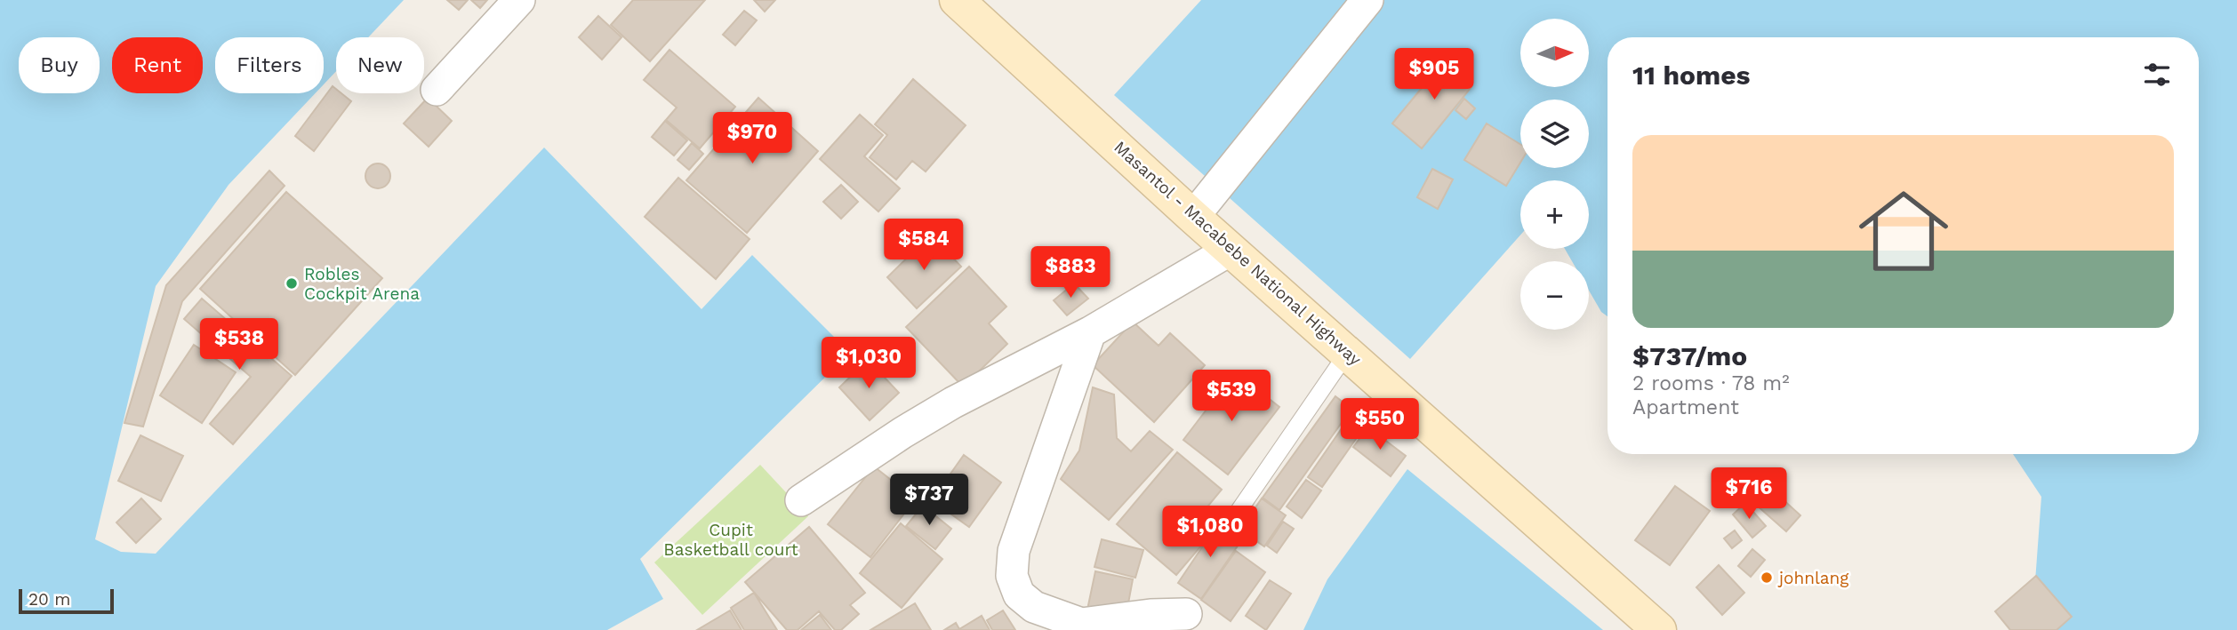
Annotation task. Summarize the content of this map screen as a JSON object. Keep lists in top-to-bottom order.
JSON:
{
  "streets": {
    "main road": ["Masantol - Macabebe National Highway"]
  },
  "parks": ["Cupit Basketball court"],
  "places": ["Robles Cockpit Arena", "johnlang"],
  "scale_bar": "20 m",
  "north": "right",
  "page": {
    "map_buttons": ["+", "−"],
    "chip": [
      "Buy",
      "Rent",
      "Filters",
      "New"
    ],
    "heading": "11 homes",
    "price": [
      "$905",
      "$970",
      "$584",
      "$883",
      "$538",
      "$1,030",
      "$539",
      "$550",
      "$716",
      "$737",
      "$1,080"
    ],
    "list": [
      {
        "name": "$737/mo",
        "note": "2 rooms · 78 m² · Apartment"
      }
    ],
    "scale": "20 m"
  }
}
